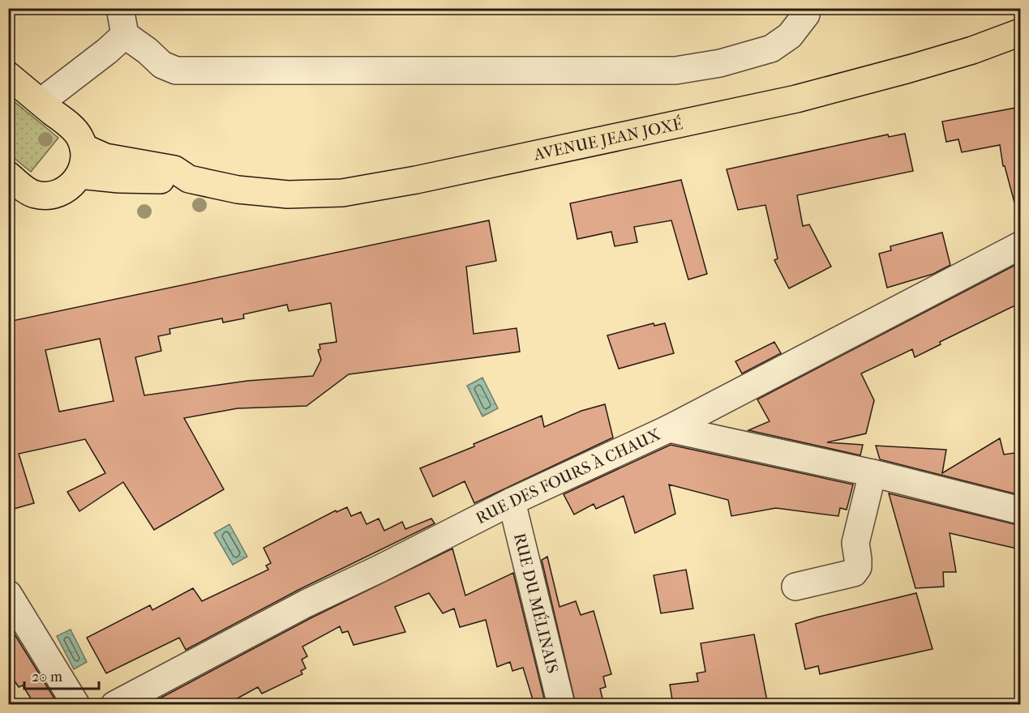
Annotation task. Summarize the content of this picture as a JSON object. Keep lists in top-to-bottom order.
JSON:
{
  "streets": {
    "main road": ["AVENUE JEAN JOXÉ"],
    "street": ["RUE DES FOURS À CHAUX", "RUE DU MÉLINAIS"]
  },
  "crossings": [
    ["RUE DES FOURS À CHAUX", "RUE DU MÉLINAIS"]
  ],
  "scale_bar": "20 m"
}
